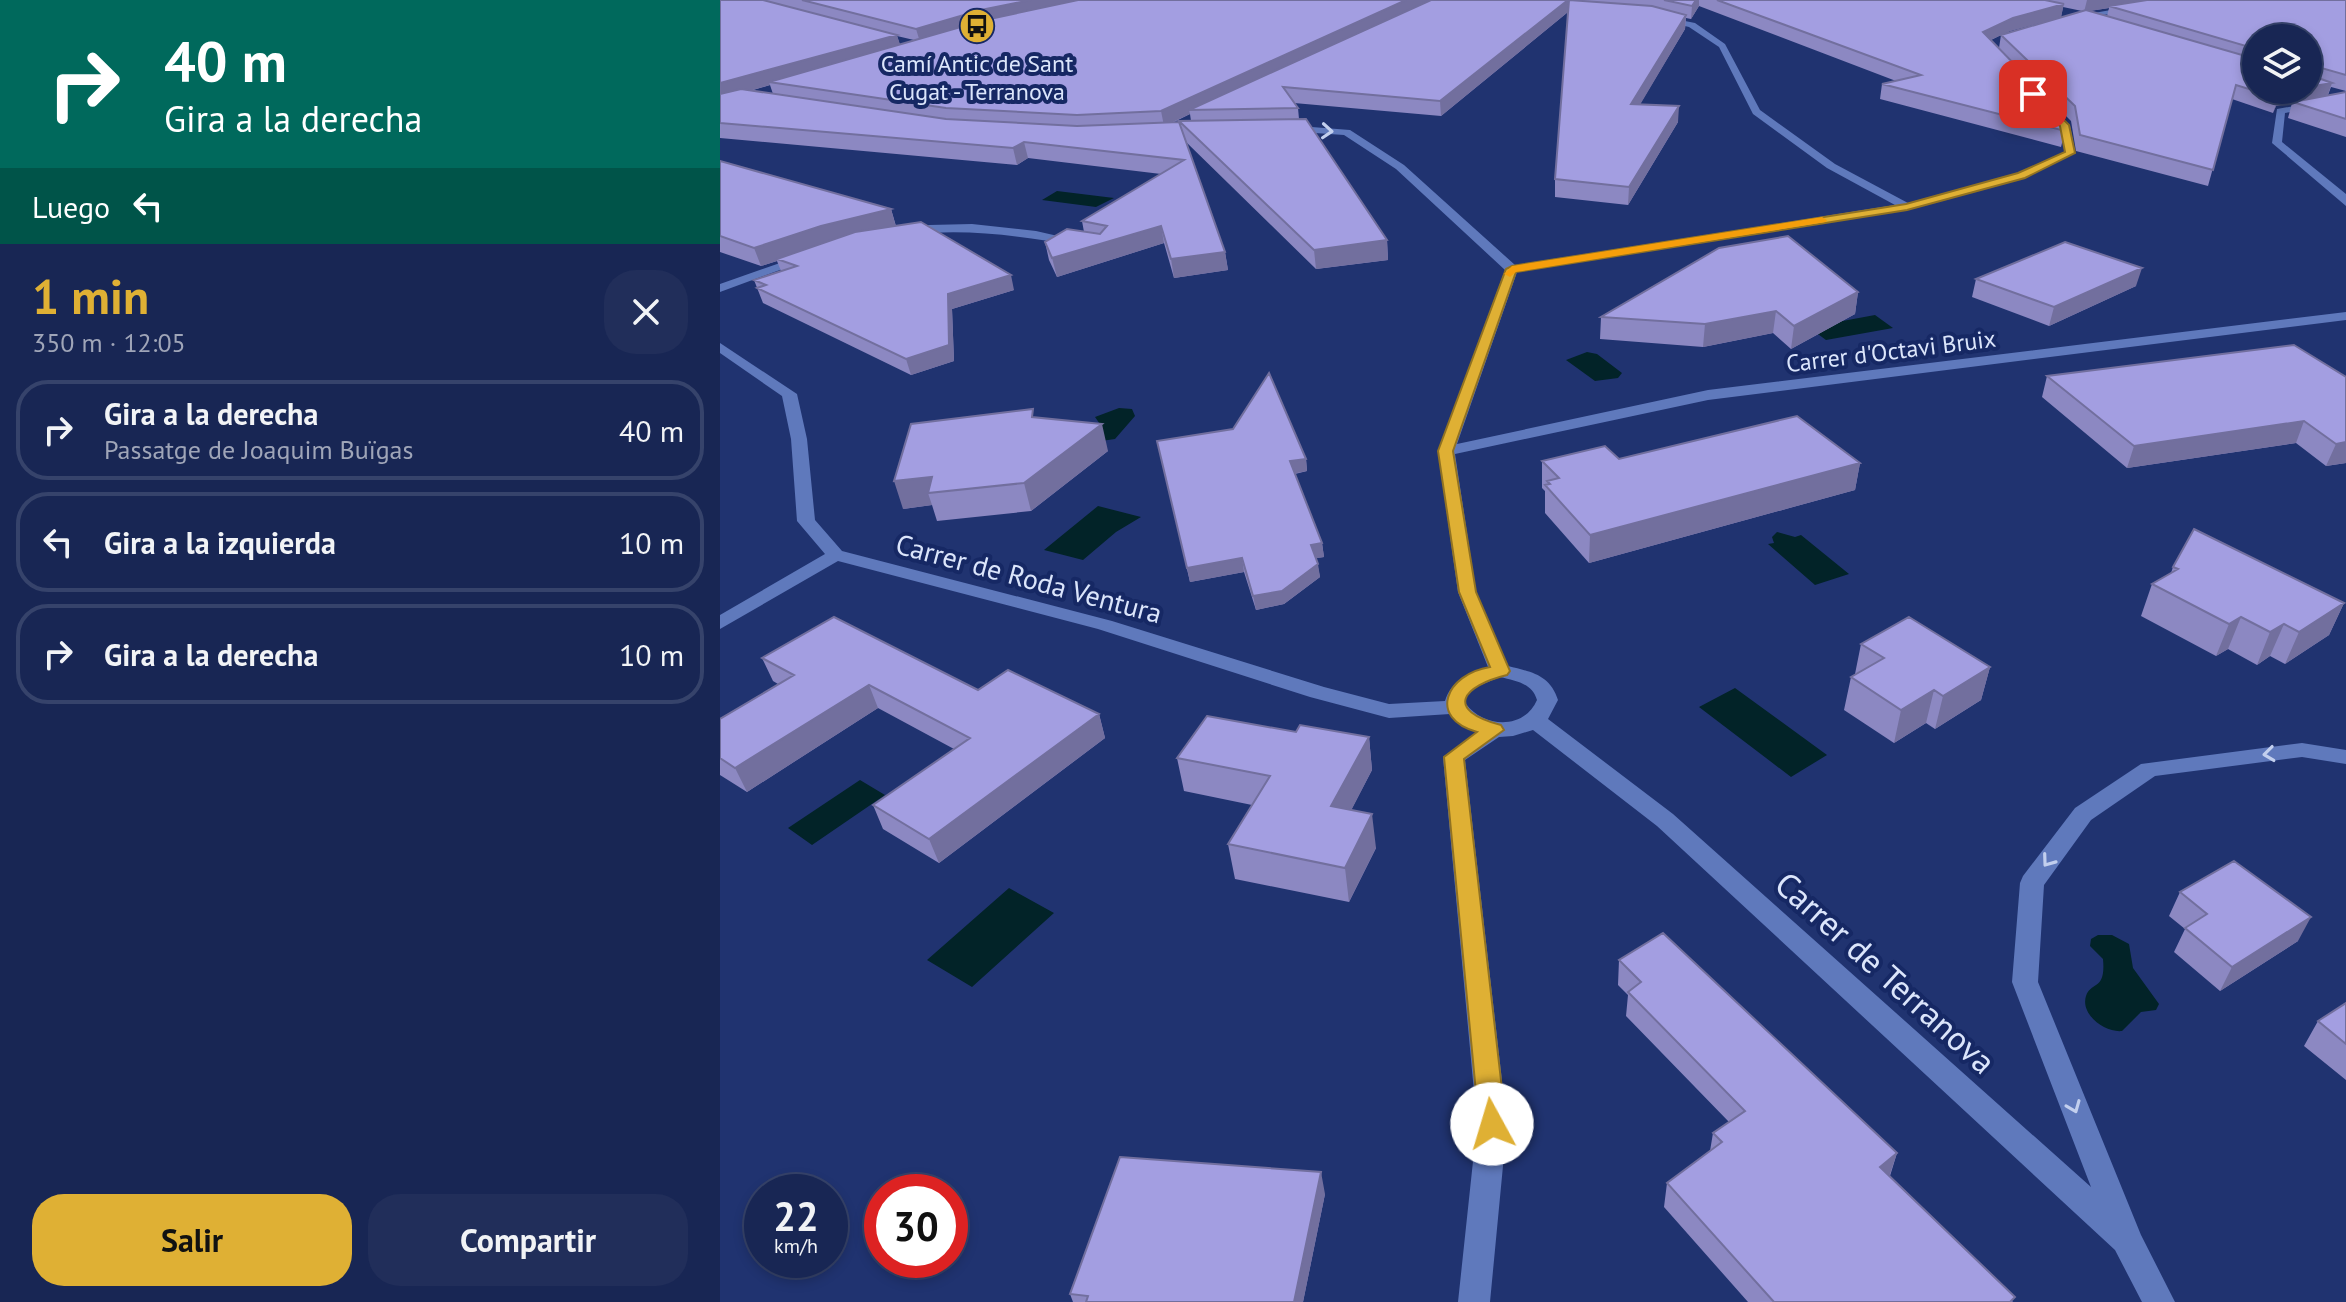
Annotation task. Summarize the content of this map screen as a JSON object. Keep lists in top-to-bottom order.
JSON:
{
  "streets": {
    "street": ["Carrer d'Octavi Bruix", "Carrer de Roda Ventura", "Carrer de Terranova"]
  },
  "crossings": [
    ["Carrer de Roda Ventura", "Carrer de Terranova"]
  ],
  "places": {
    "bus stop": ["Camí Antic de Sant Cugat - Terranova"]
  },
  "page": {
    "turn": ["40 m", "Gira a la derecha"],
    "then": "Luego",
    "heading": ["1 min", "350 m · 12:05"],
    "list": [
      {
        "name": "Gira a la derecha",
        "note": "Passatge de Joaquim Buïgas",
        "value": "40 m"
      },
      {
        "name": "Gira a la izquierda",
        "value": "10 m"
      },
      {
        "name": "Gira a la derecha",
        "value": "10 m"
      }
    ],
    "speed": "22 km/h",
    "limit": "30",
    "buttons": ["Salir", "Compartir"]
  }
}
